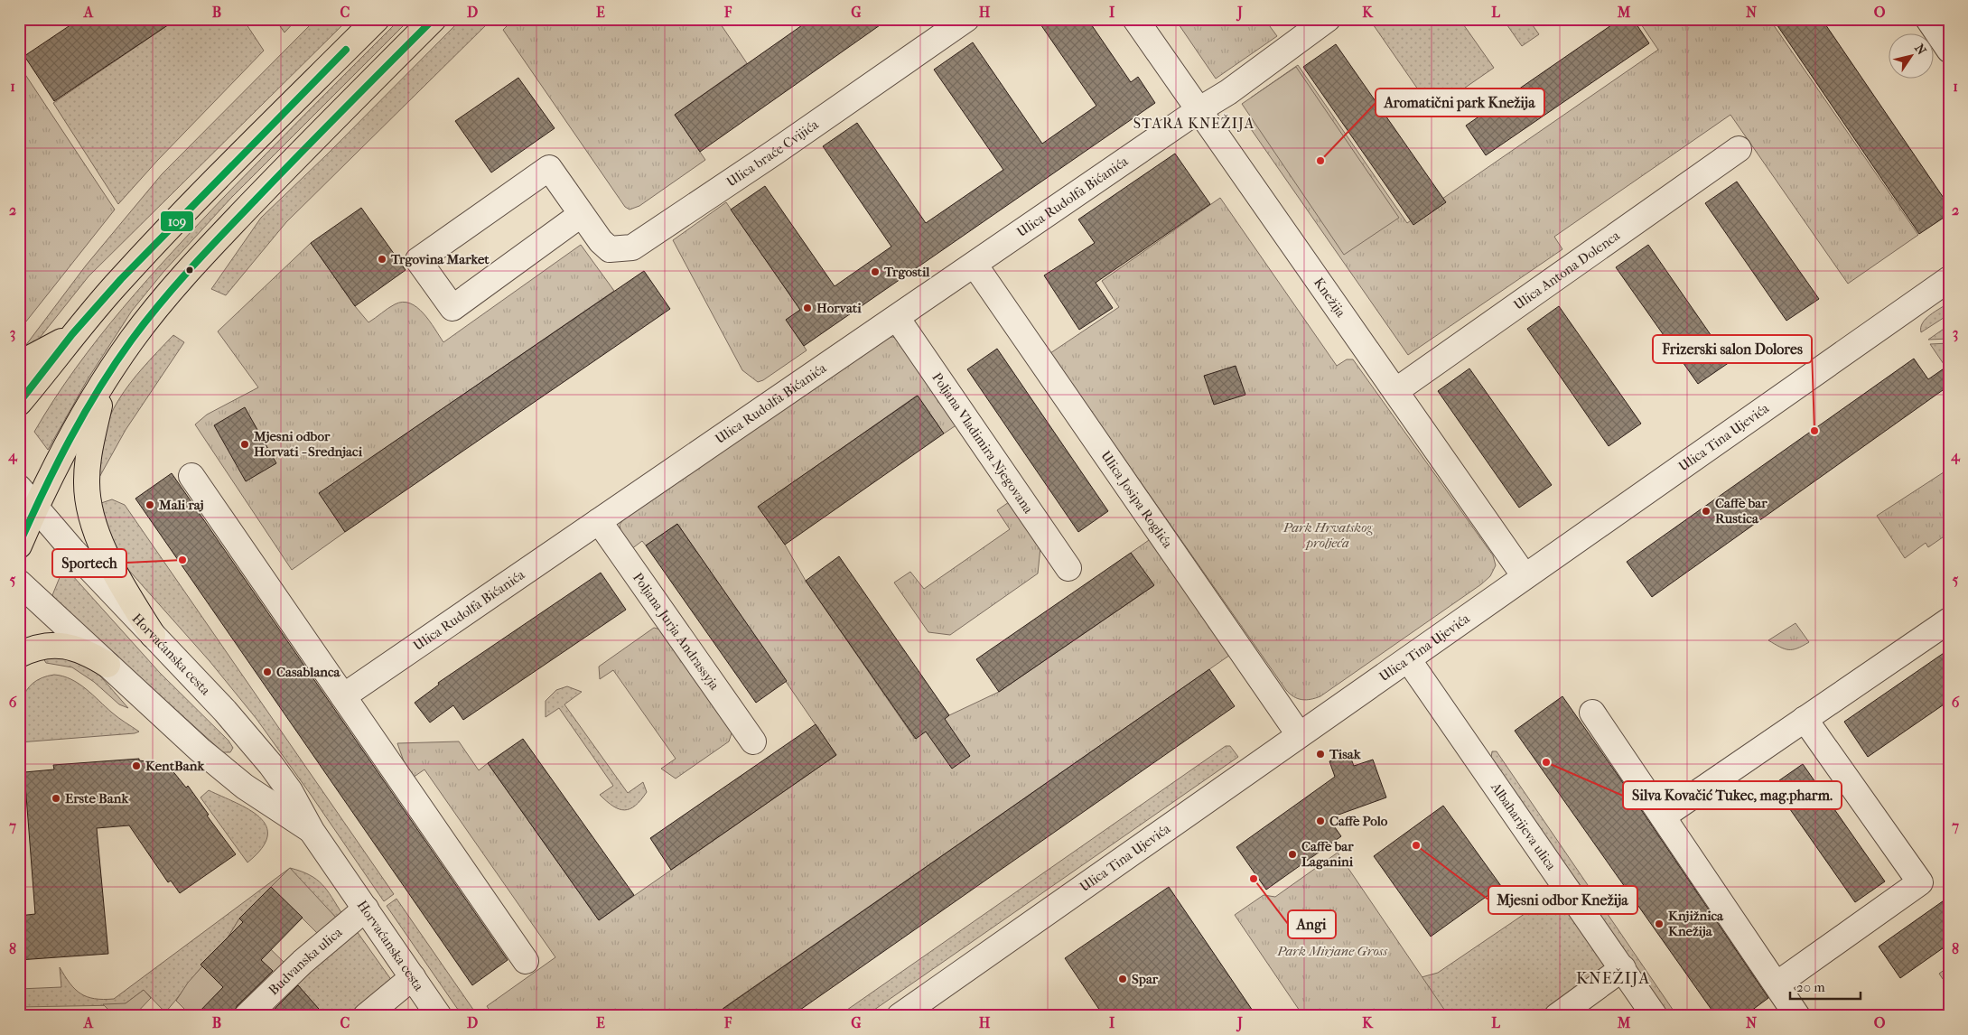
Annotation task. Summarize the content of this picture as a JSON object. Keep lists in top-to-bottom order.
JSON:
{
  "streets": {
    "street": [
      "Ulica braće Cvijića",
      "Ulica Rudolfa Bićanića",
      "Ulica Antona Dolenca",
      "Knežija",
      "Ulica Tina Ujevića",
      "Poljana Vladimira Njegovana",
      "Ulica Josipa Roglića",
      "Poljana Jurja Andrassyja",
      "Horvaćanska cesta",
      "Albaharijeva ulica",
      "Budvanska ulica"
    ]
  },
  "crossings": [
    ["Ulica Rudolfa Bićanića", "Knežija"],
    ["Ulica Rudolfa Bićanića", "Poljana Vladimira Njegovana"],
    ["Ulica Rudolfa Bićanića", "Ulica Josipa Roglića"],
    ["Ulica Rudolfa Bićanića", "Poljana Jurja Andrassyja"],
    ["Ulica Antona Dolenca", "Knežija"],
    ["Knežija", "Ulica Tina Ujevića"],
    ["Ulica Tina Ujevića", "Ulica Josipa Roglića"],
    ["Ulica Tina Ujevića", "Albaharijeva ulica"],
    ["Horvaćanska cesta", "Budvanska ulica"]
  ],
  "districts": ["STARA KNEŽIJA", "KNEŽIJA"],
  "parks": ["Park Hrvatskog proljeća", "Park Mirjane Gross"],
  "places": [
    "Aromatični park Knežija",
    "Trgovina Market",
    "Trgostil",
    "Horvati",
    "Frizerski salon Dolores",
    "Mjesni odbor Horvati - Srednjaci",
    "Mali raj",
    "Caffe bar Rustica",
    "Sportech",
    "Casablanca",
    "Tisak",
    "Silva Kovačić Tukec, mag.pharm.",
    "KentBank",
    "Erste Bank",
    "Caffe Polo",
    "Mjesni odbor Knežija",
    "Caffe bar Laganini",
    "Angi",
    "Knjižnica Knežija",
    "Spar"
  ],
  "lines": ["transit line 109"],
  "scale_bar": "20 m",
  "north": "top right",
  "grid": {
    "columns": [
      "A",
      "B",
      "C",
      "D",
      "E",
      "F",
      "G",
      "H",
      "I",
      "J",
      "K",
      "L",
      "M",
      "N",
      "O"
    ],
    "rows": [
      "1",
      "2",
      "3",
      "4",
      "5",
      "6",
      "7",
      "8"
    ]
  }
}
